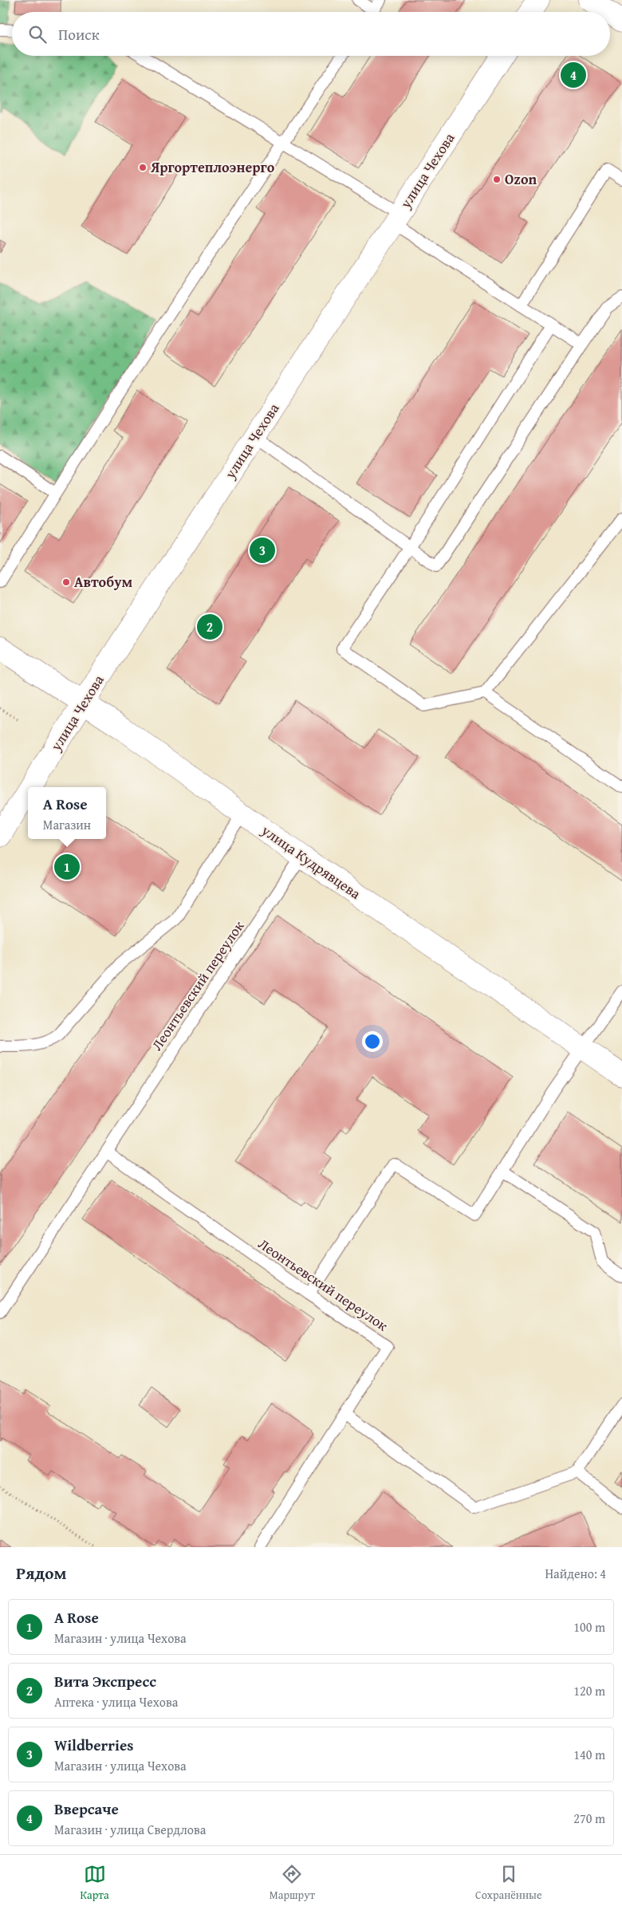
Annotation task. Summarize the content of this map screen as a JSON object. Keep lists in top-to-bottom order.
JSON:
{
  "streets": {
    "street": ["улица Чехова", "улица Кудрявцева"],
    "lane": ["Леонтьевский переулок"]
  },
  "crossings": [
    ["улица Чехова", "улица Кудрявцева"],
    ["улица Кудрявцева", "Леонтьевский переулок"]
  ],
  "places": ["Яргортеплоэнерго", "Ozon", "Автобум"],
  "page": {
    "search": "Поиск",
    "pins": [
      "4",
      "3",
      "2",
      "1"
    ],
    "popup": ["A Rose", "Магазин"],
    "heading": ["Рядом", "Найдено: 4"],
    "list": [
      {
        "mark": "1",
        "name": "A Rose",
        "note": "Магазин · улица Чехова",
        "value": "100 m"
      },
      {
        "mark": "2",
        "name": "Вита Экспресс",
        "note": "Аптека · улица Чехова",
        "value": "120 m"
      },
      {
        "mark": "3",
        "name": "Wildberries",
        "note": "Магазин · улица Чехова",
        "value": "140 m"
      },
      {
        "mark": "4",
        "name": "Вверсаче",
        "note": "Магазин · улица Свердлова",
        "value": "270 m"
      }
    ],
    "nav": ["Карта", "Маршрут", "Сохранённые"]
  }
}
